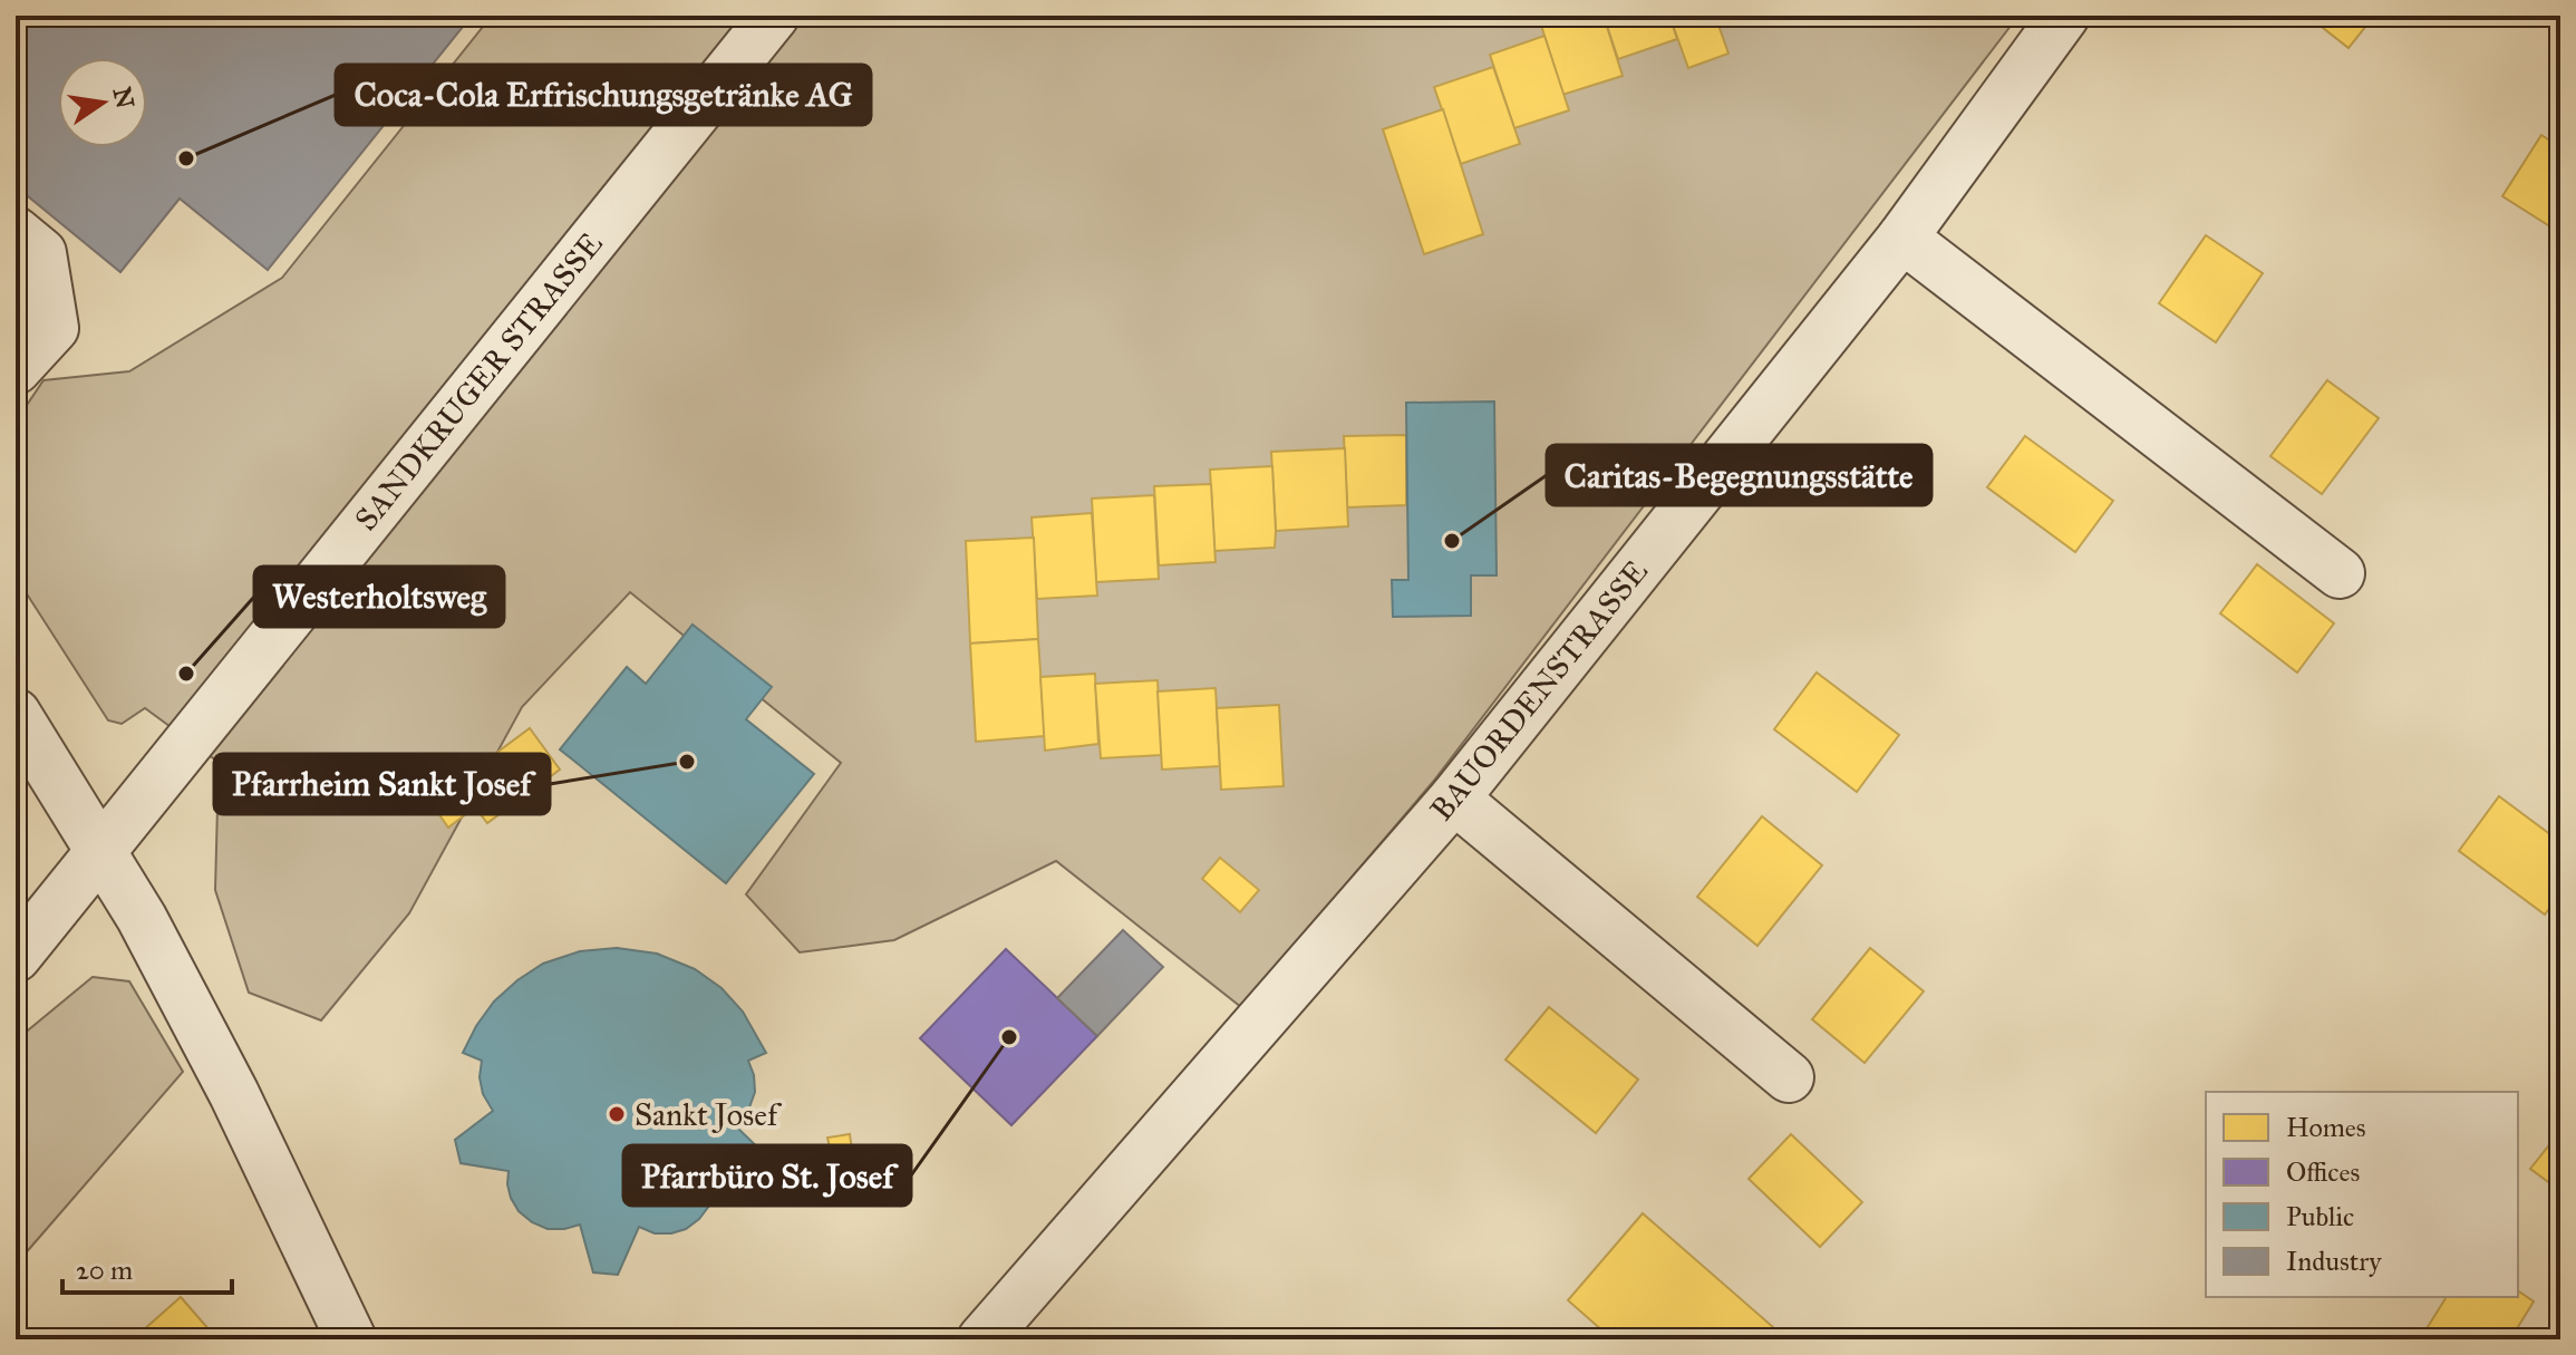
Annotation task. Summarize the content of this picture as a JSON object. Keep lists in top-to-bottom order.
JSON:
{
  "streets": {
    "street": ["SANDKRUGER STRASSE", "BAUORDENSTRASSE"]
  },
  "places": [
    "Coca-Cola Erfrischungsgetränke AG",
    "Caritas-Begegnungsstätte",
    "Westerholtsweg",
    "Pfarrheim Sankt Josef",
    "Pfarrbüro St. Josef",
    "Sankt Josef"
  ],
  "legend": [
    "Homes",
    "Offices",
    "Public",
    "Industry"
  ],
  "scale_bar": "20 m",
  "north": "right"
}
